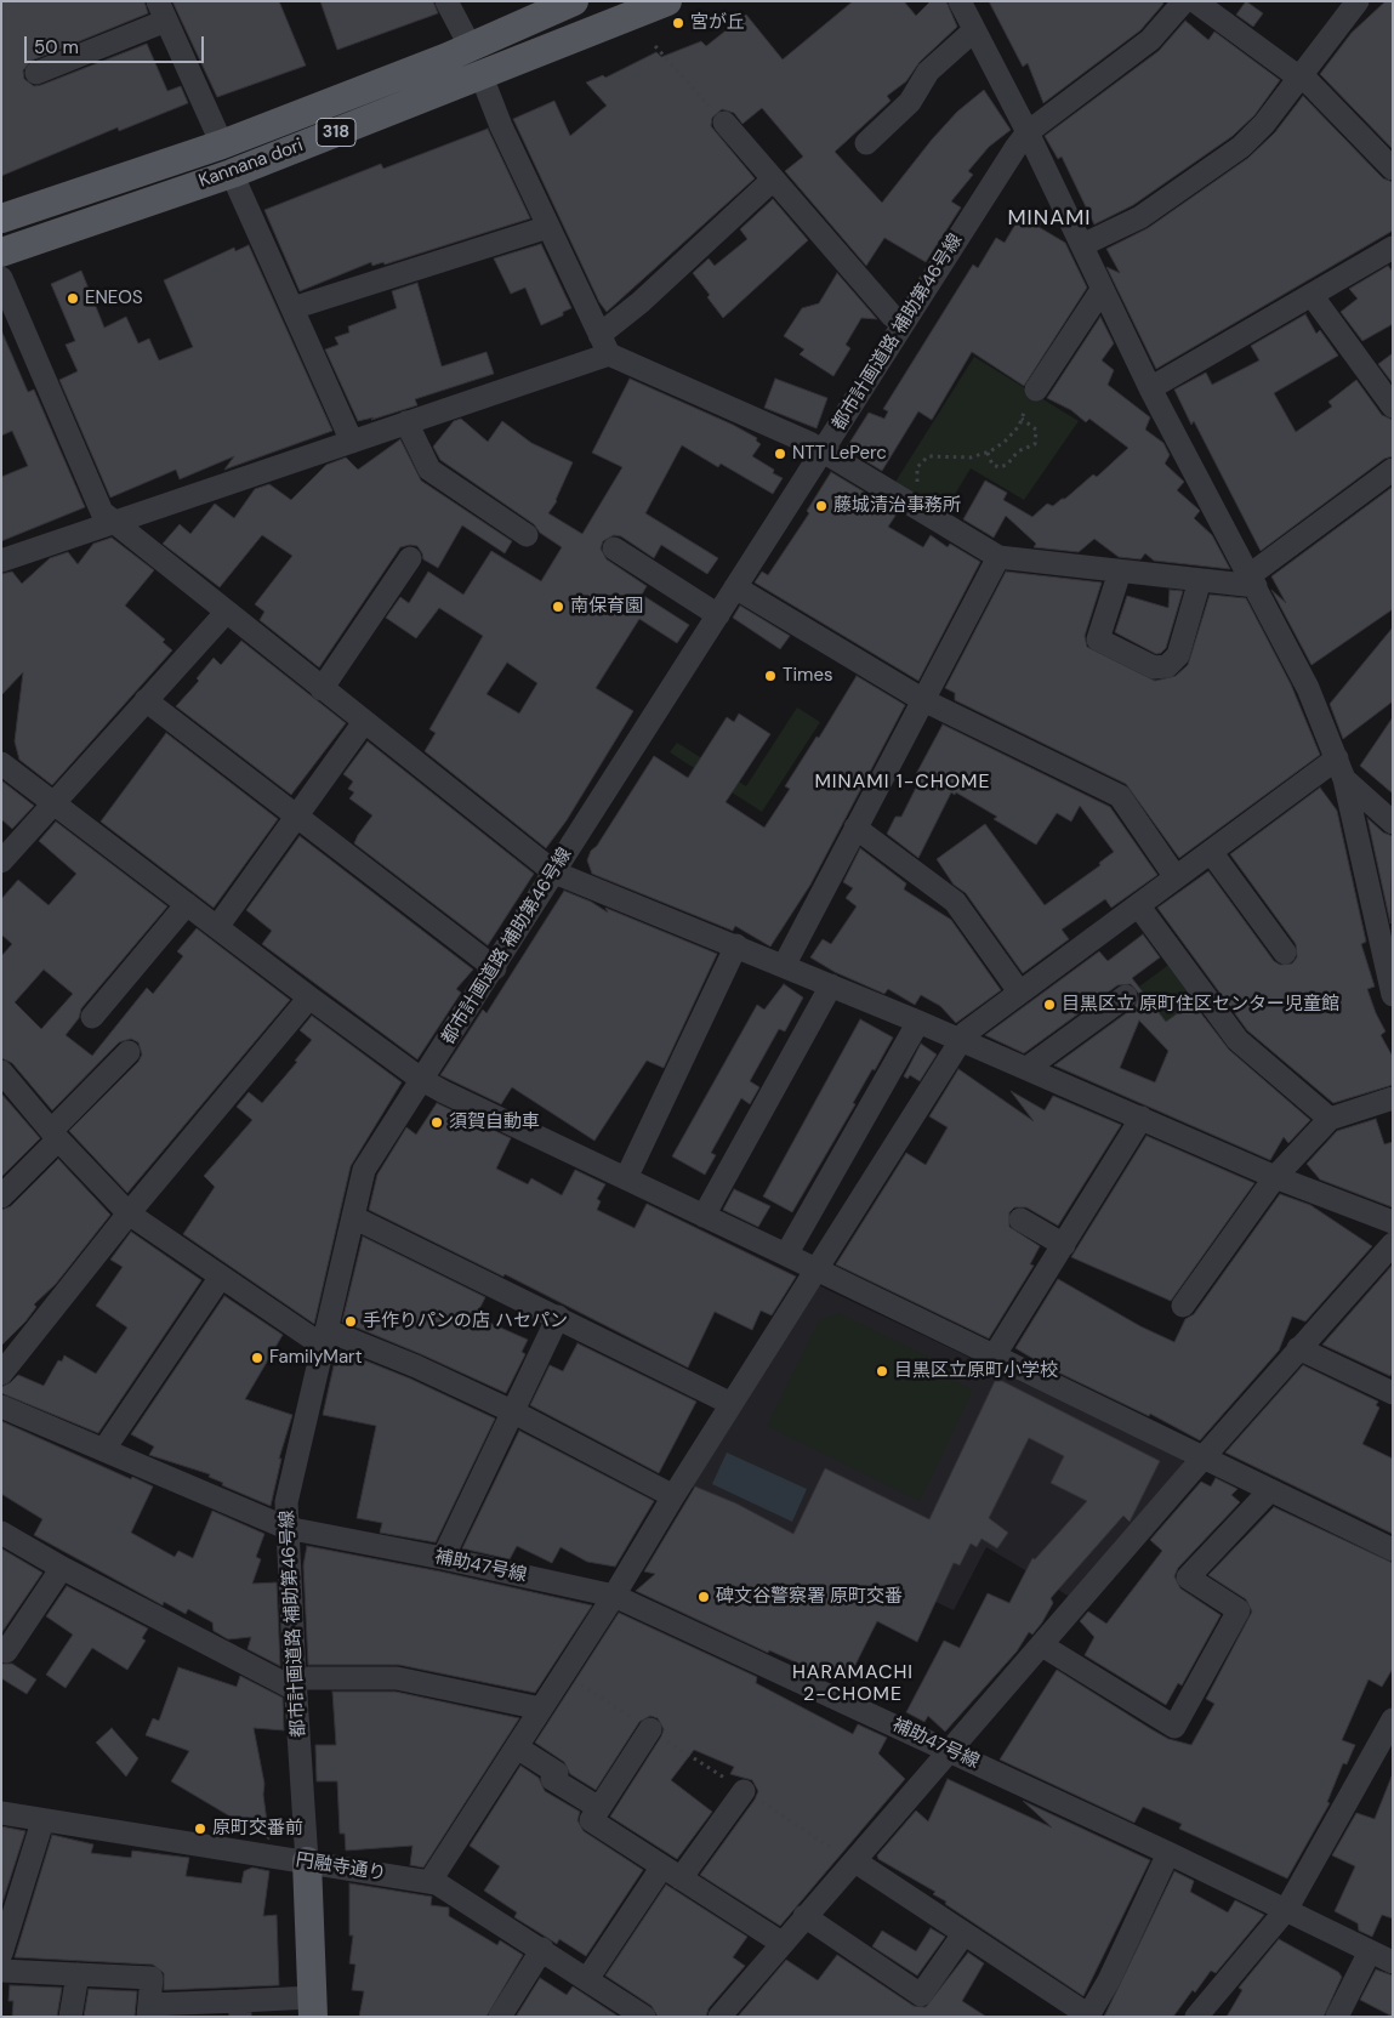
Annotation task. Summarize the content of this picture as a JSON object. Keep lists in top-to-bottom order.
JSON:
{
  "streets": {
    "main road": ["318", "Kannana dori"],
    "street": ["都市計画道路 補助第46号線", "補助47号線", "円融寺通り"]
  },
  "crossings": [
    ["都市計画道路 補助第46号線", "補助47号線"],
    ["都市計画道路 補助第46号線", "円融寺通り"]
  ],
  "districts": ["MINAMI", "MINAMI 1-CHOME", "HARAMACHI 2-CHOME"],
  "places": [
    "宮が丘",
    "ENEOS",
    "NTT LePerc",
    "藤城清治事務所",
    "南保育園",
    "Times",
    "目黒区立 原町住区センター児童館",
    "須賀自動車",
    "手作りパンの店 ハセパン",
    "FamilyMart",
    "目黒区立原町小学校",
    "碑文谷警察署 原町交番",
    "原町交番前"
  ],
  "scale_bar": "50 m"
}
